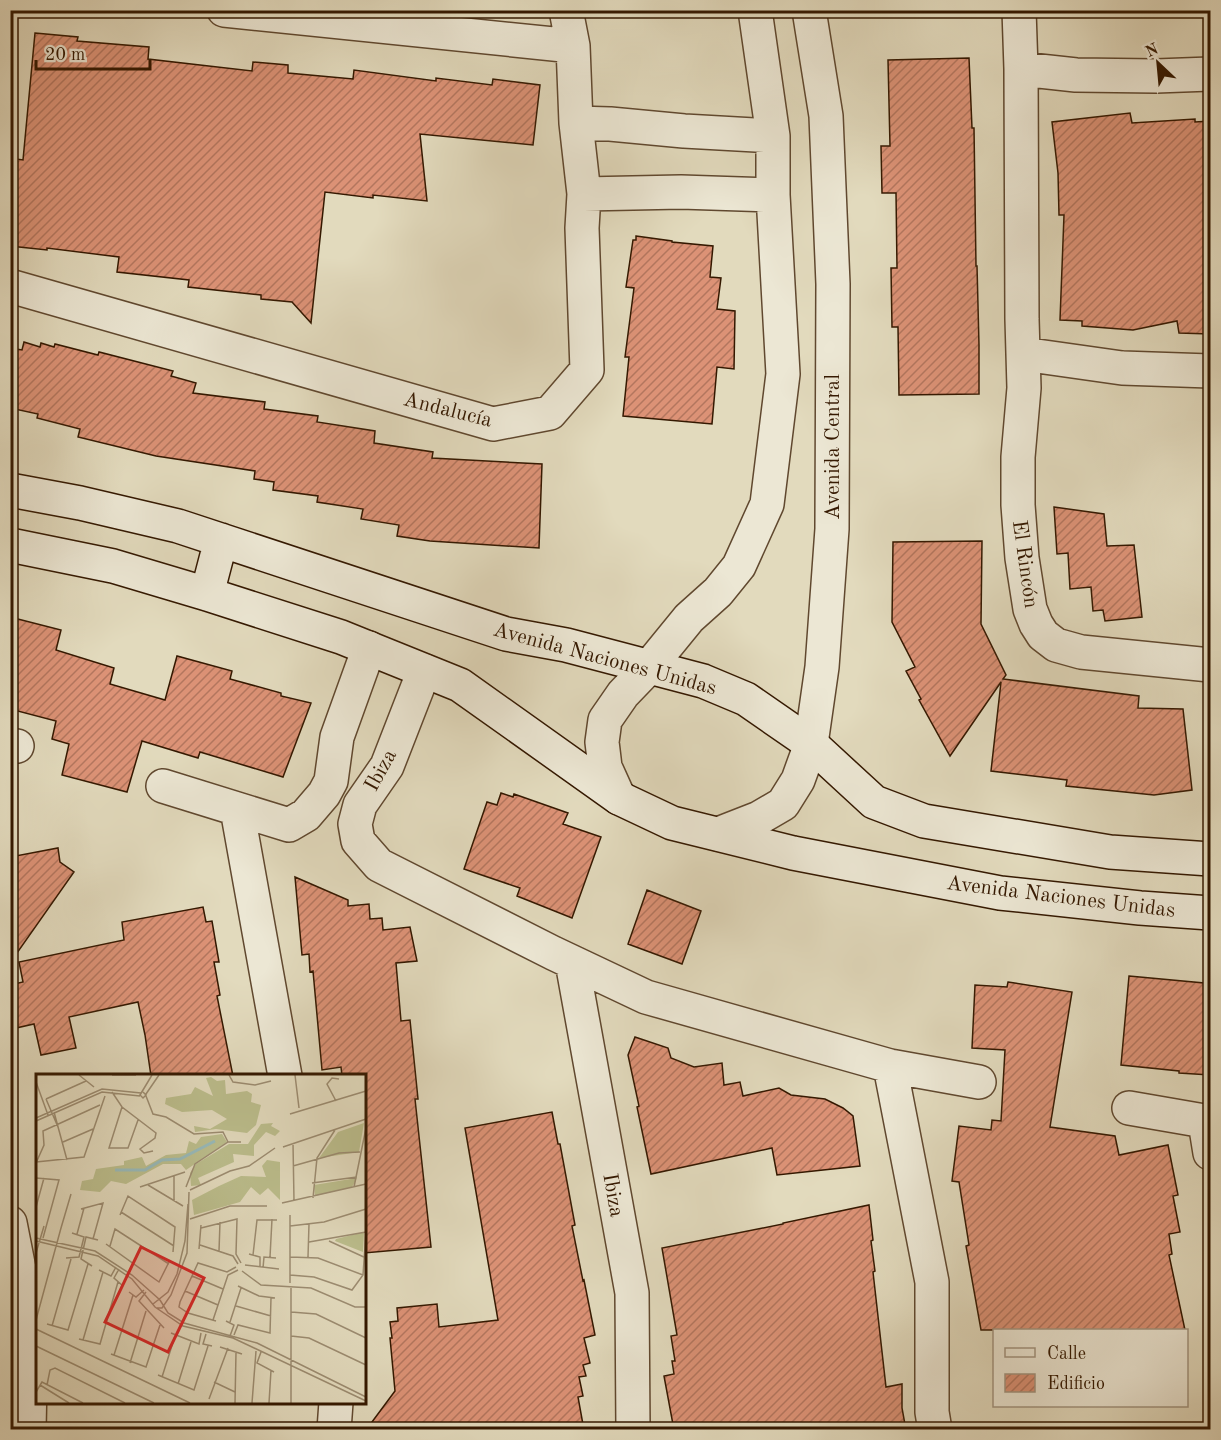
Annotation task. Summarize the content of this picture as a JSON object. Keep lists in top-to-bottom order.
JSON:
{
  "streets": {
    "street": [
      "Andalucía",
      "Avenida Central",
      "El Rincón",
      "Avenida Naciones Unidas",
      "Ibiza"
    ]
  },
  "crossings": [
    ["Avenida Central", "Avenida Naciones Unidas"],
    ["Avenida Naciones Unidas", "Ibiza"]
  ],
  "legend": ["Calle", "Edificio"],
  "scale_bar": "20 m",
  "north": "top left"
}
